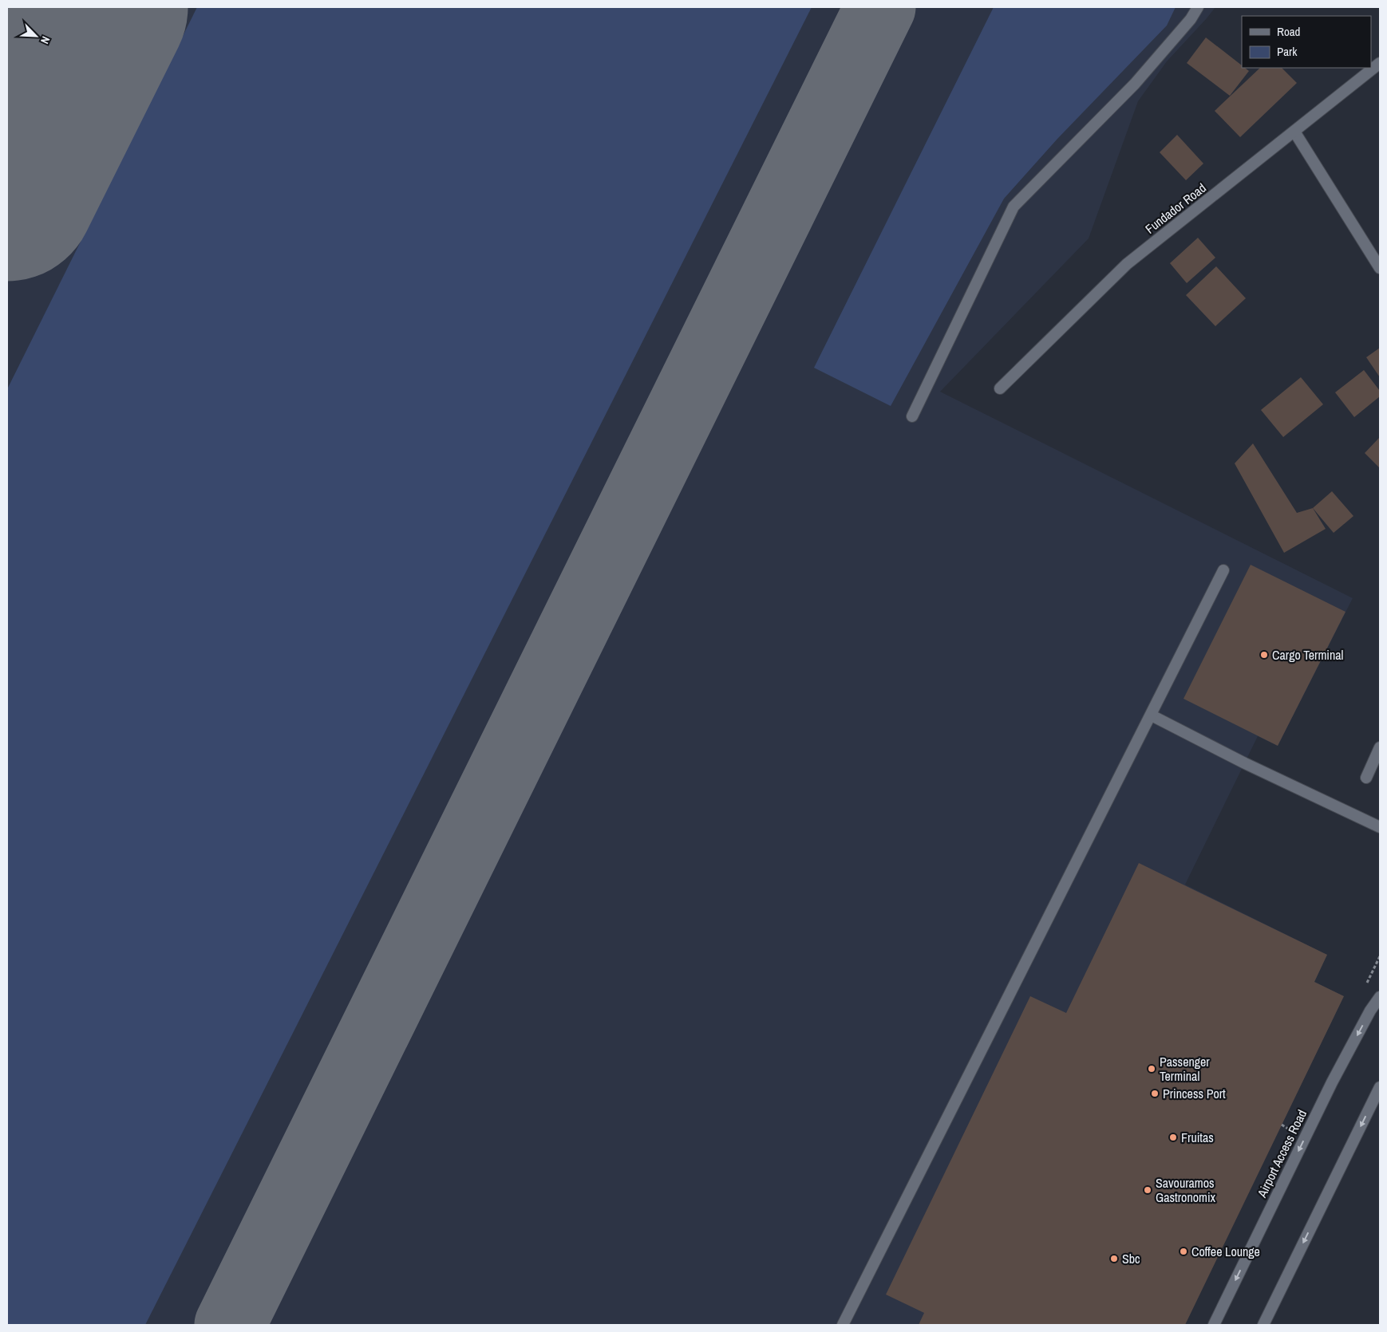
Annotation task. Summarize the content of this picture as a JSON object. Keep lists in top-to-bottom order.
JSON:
{
  "streets": {
    "street": ["Fundador Road", "Airport Access Road"]
  },
  "places": [
    "Cargo Terminal",
    "Passenger Terminal",
    "Princess Port",
    "Fruitas",
    "Savouramos Gastronomix",
    "Coffee Lounge",
    "Sbc"
  ],
  "legend": ["Road", "Park"],
  "north": "bottom right"
}
